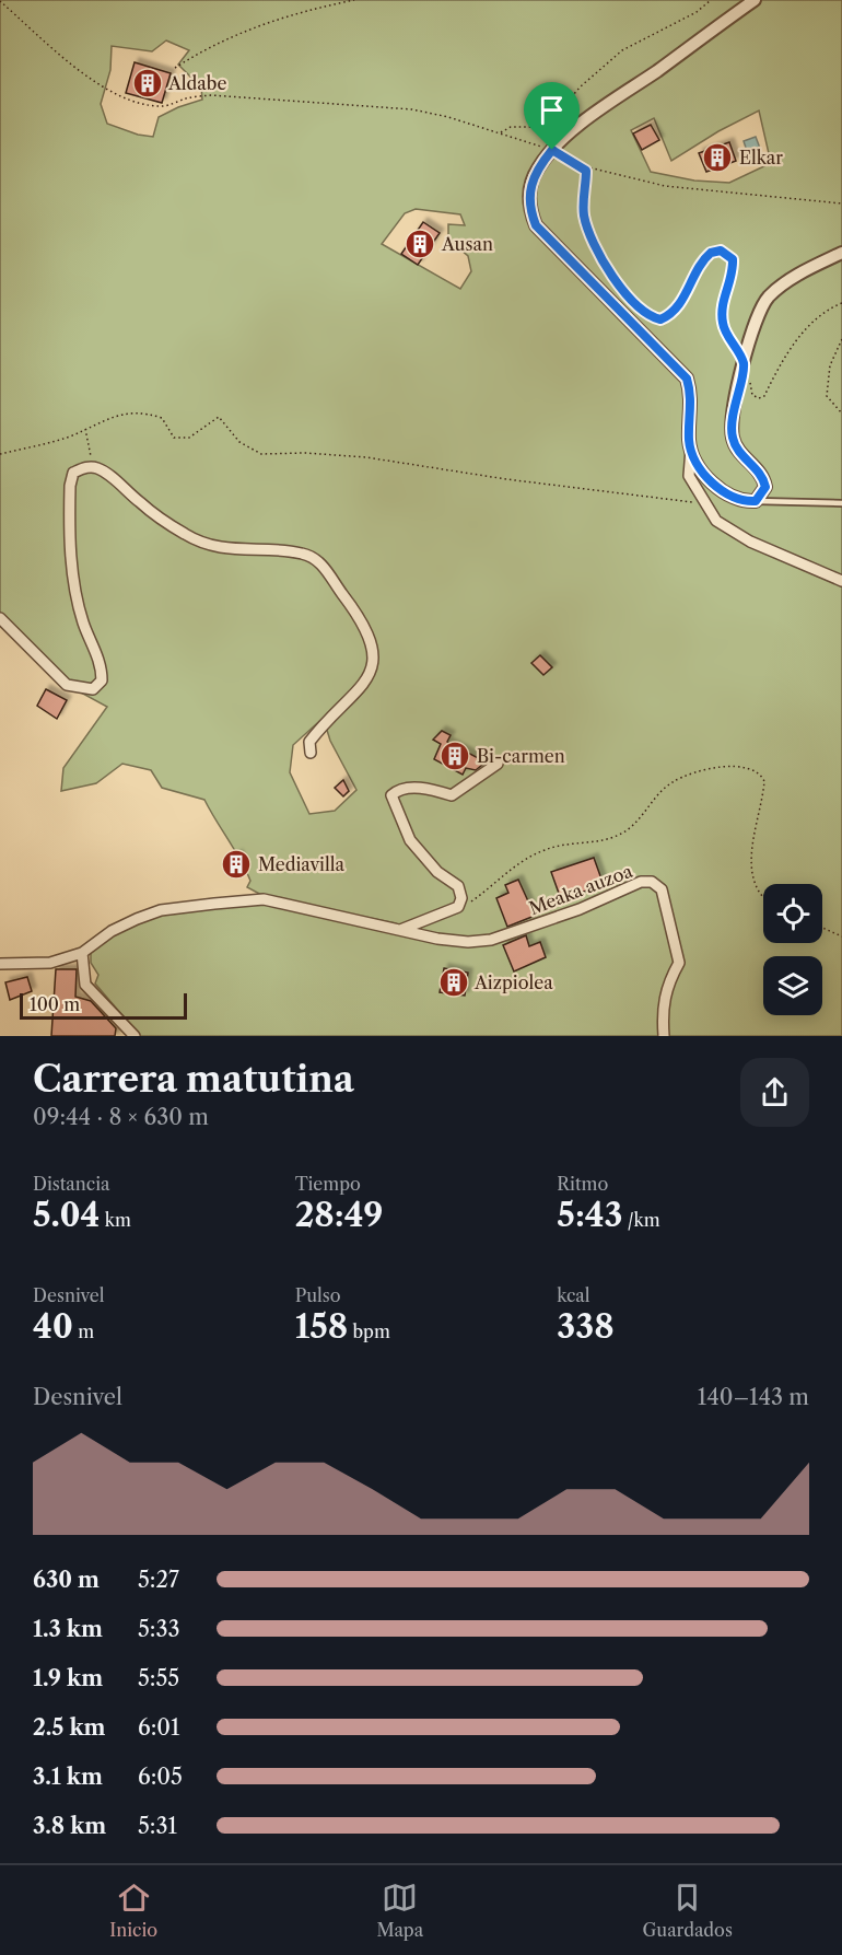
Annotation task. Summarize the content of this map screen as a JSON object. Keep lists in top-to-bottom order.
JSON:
{
  "streets": {
    "street": ["Meaka auzoa"]
  },
  "places": {
    "building": [
      "Aldabe",
      "Elkar",
      "Ausan",
      "Bi-carmen",
      "Mediavilla",
      "Aizpiolea"
    ]
  },
  "scale_bar": "100 m",
  "page": {
    "scale": "100 m",
    "heading": ["Carrera matutina", "09:44 · 8 × 630 m"],
    "stats": [
      ["Distancia", "5.04 km"],
      ["Tiempo", "28:49"],
      ["Ritmo", "5:43 /km"],
      ["Desnivel", "40 m"],
      ["Pulso", "158 bpm"],
      ["kcal", "338"]
    ],
    "chart": ["Desnivel", "140–143 m"],
    "list": [
      {
        "name": "630 m",
        "note": "5:27"
      },
      {
        "name": "1.3 km",
        "note": "5:33"
      },
      {
        "name": "1.9 km",
        "note": "5:55"
      },
      {
        "name": "2.5 km",
        "note": "6:01"
      },
      {
        "name": "3.1 km",
        "note": "6:05"
      },
      {
        "name": "3.8 km",
        "note": "5:31"
      }
    ],
    "tabs": ["Inicio", "Mapa", "Guardados"]
  }
}
